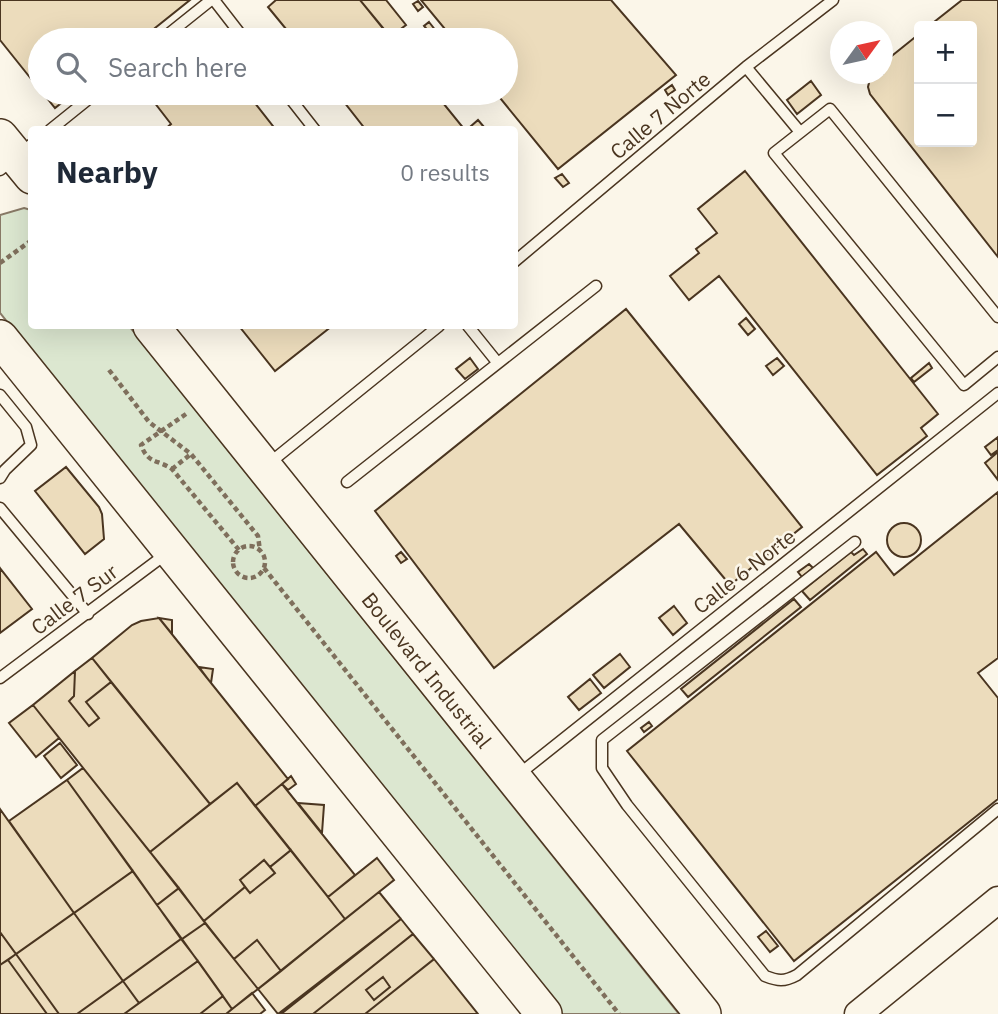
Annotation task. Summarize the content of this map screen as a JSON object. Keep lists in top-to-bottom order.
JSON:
{
  "streets": {
    "highway": ["Boulevard Industrial"],
    "lane": ["Calle 7 Norte", "Calle 6 Norte", "Calle 7 Sur"]
  },
  "crossings": [
    ["Calle 6 Norte", "Boulevard Industrial"]
  ],
  "north": "top right",
  "page": {
    "map_buttons": ["+", "−"],
    "search": "Search here",
    "heading": ["Nearby", "0 results"]
  }
}
